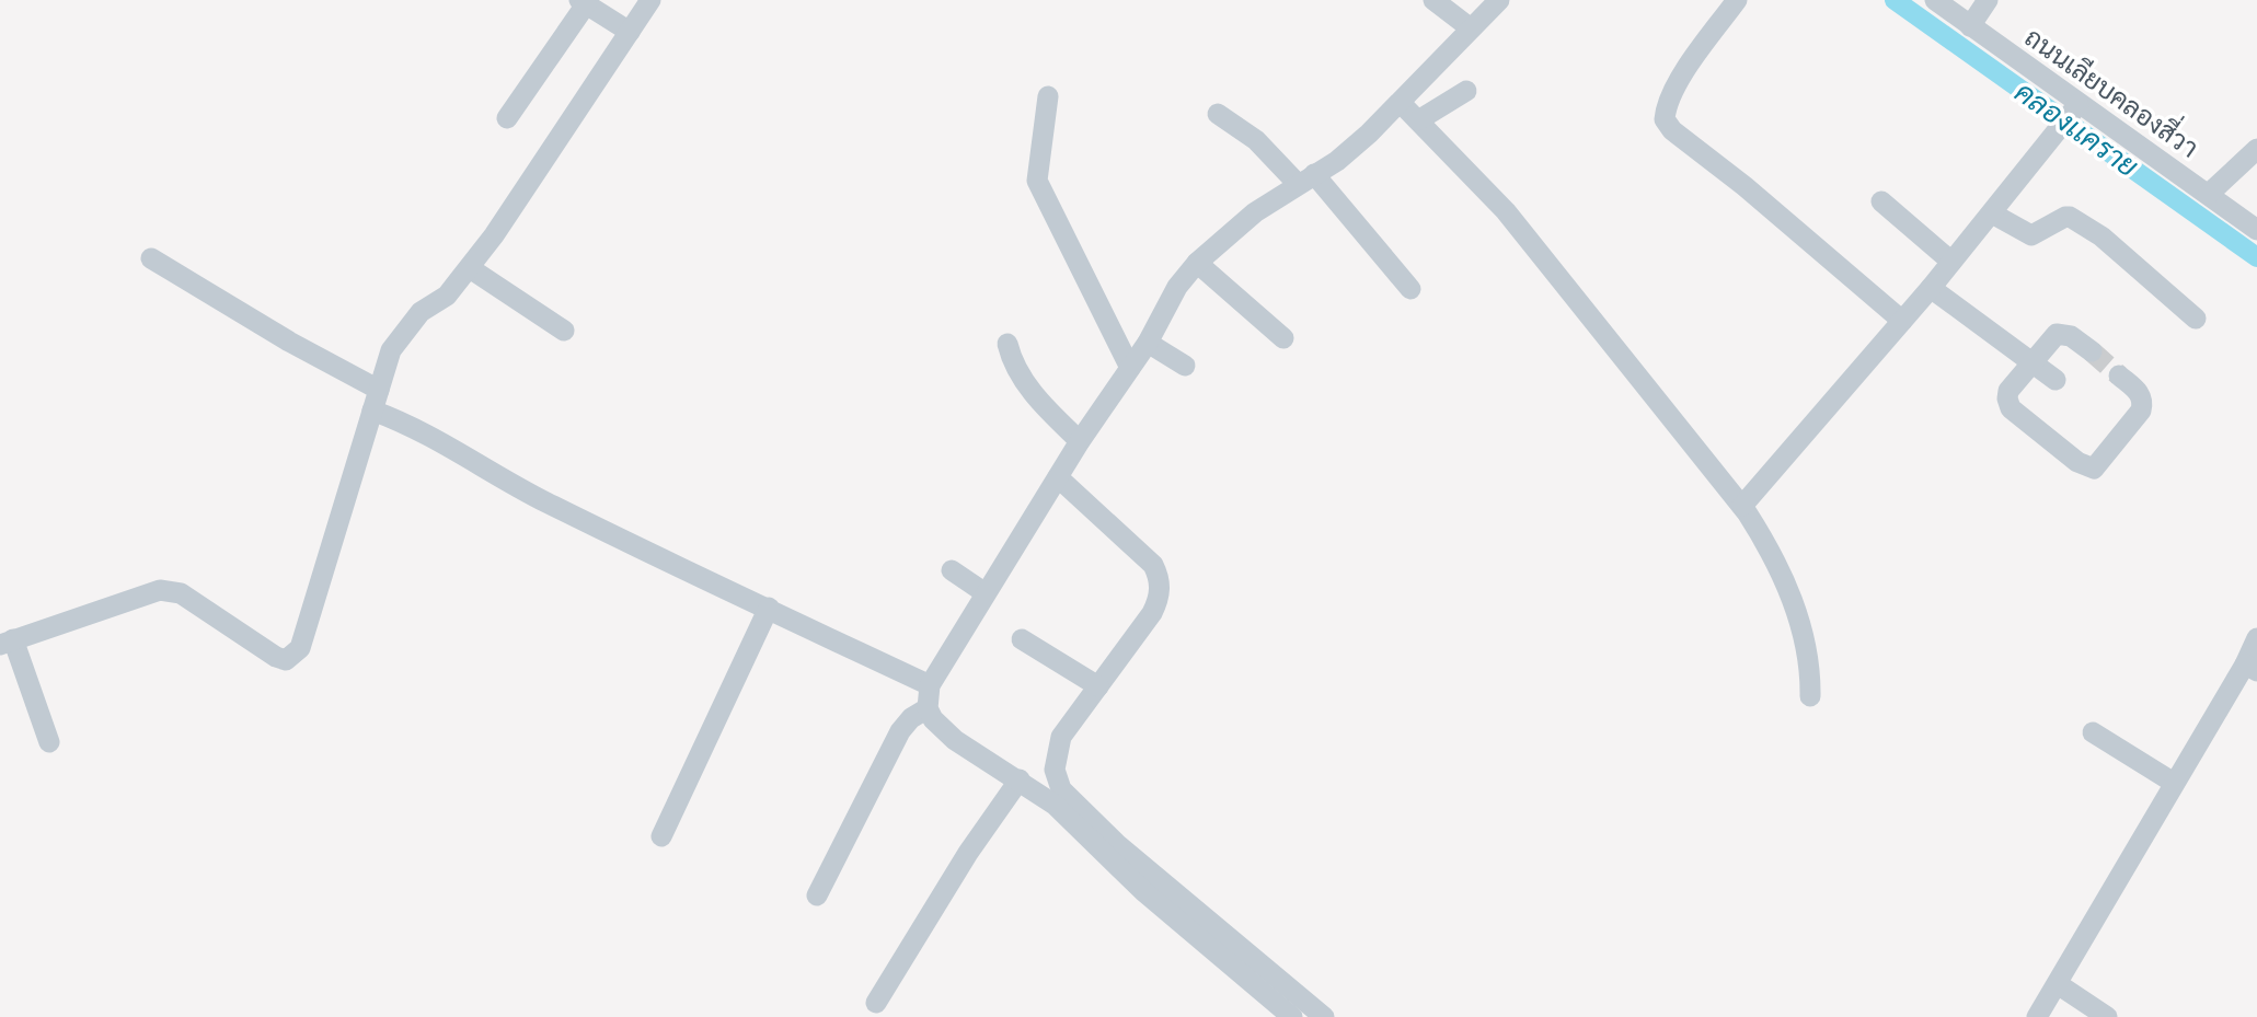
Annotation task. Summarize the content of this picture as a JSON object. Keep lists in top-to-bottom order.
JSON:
{
  "streets": {
    "street": ["ถนนเลียบคลองสี่วา"]
  },
  "water": ["คลองเเคราย"]
}
